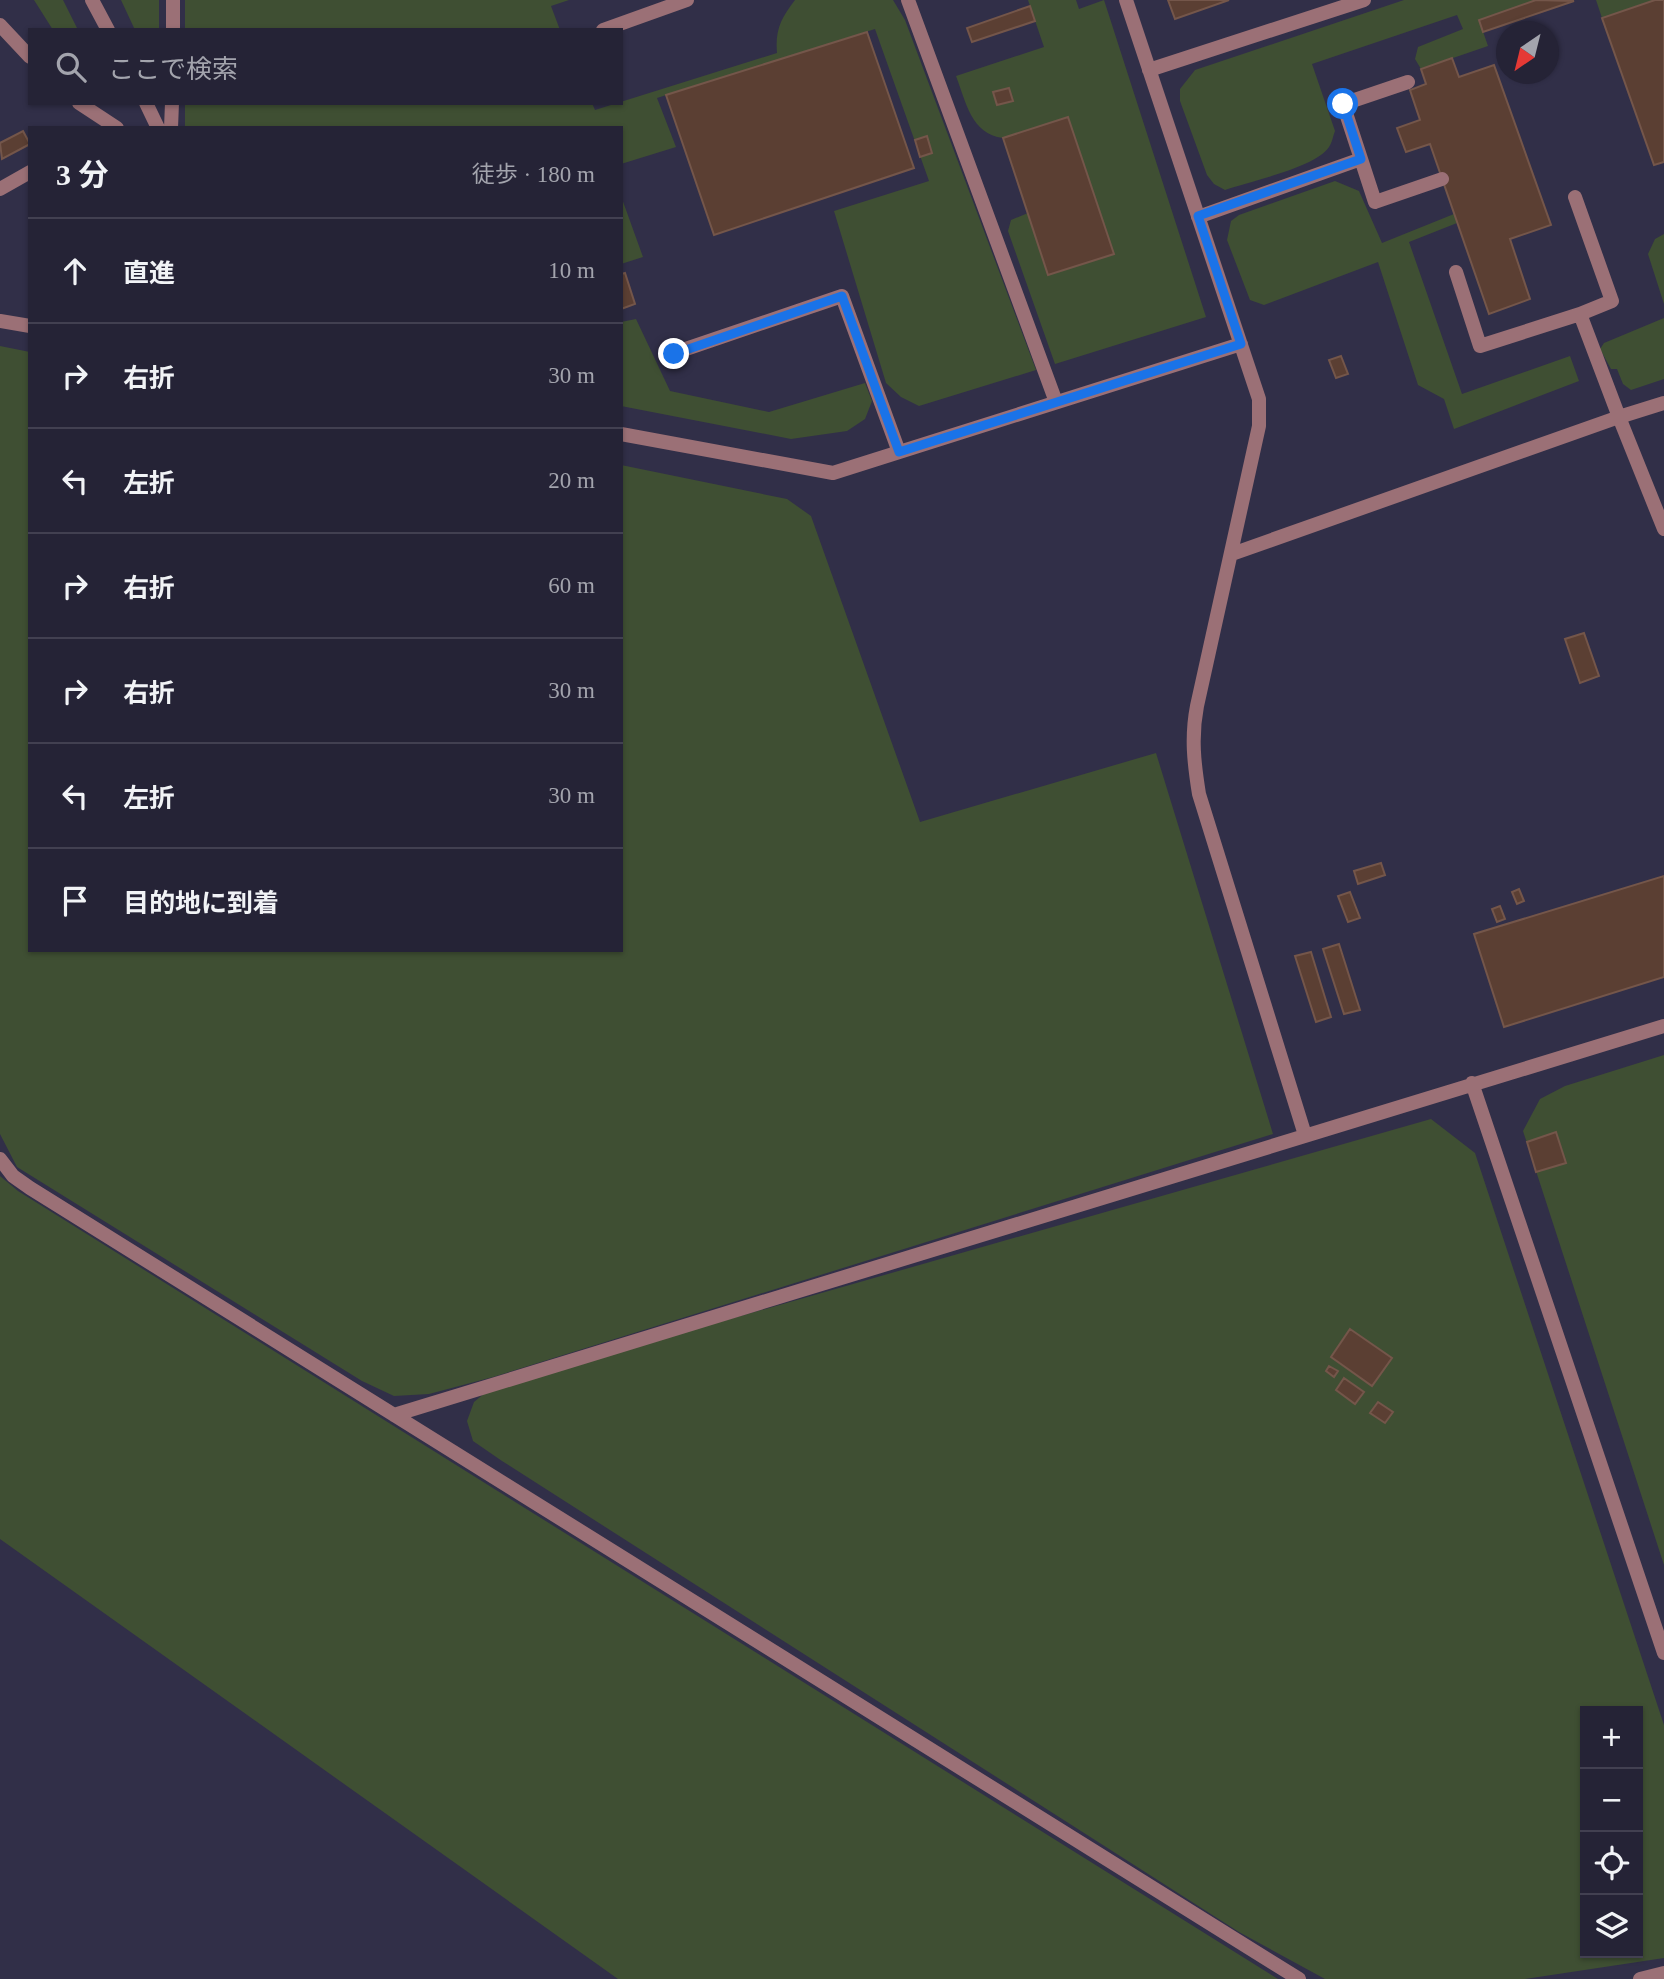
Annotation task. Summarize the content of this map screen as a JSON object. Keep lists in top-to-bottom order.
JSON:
{
  "north": "bottom left",
  "page": {
    "search": "ここで検索",
    "heading": ["3 分", "徒歩 · 180 m"],
    "list": [
      ["直進", "10 m"],
      ["右折", "30 m"],
      ["左折", "20 m"],
      ["右折", "60 m"],
      ["右折", "30 m"],
      ["左折", "30 m"],
      "目的地に到着"
    ],
    "map_buttons": ["+", "−"]
  }
}
